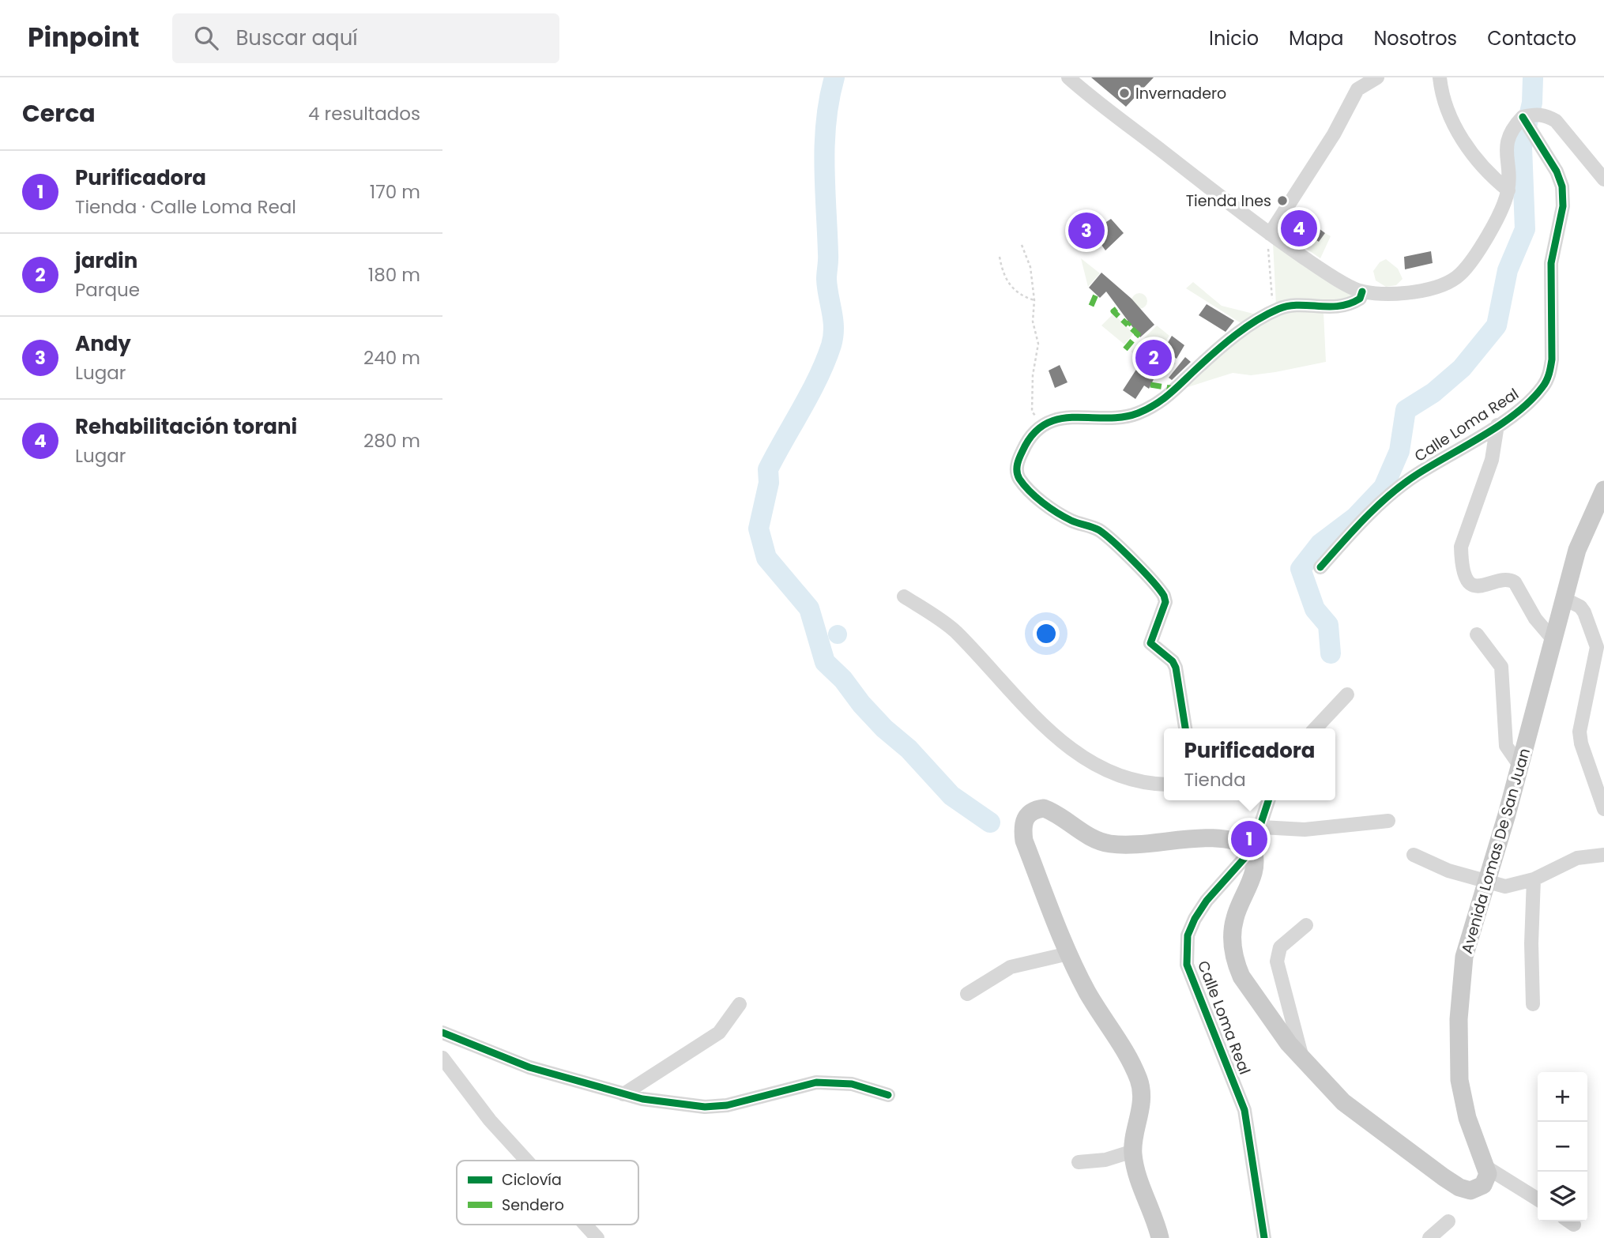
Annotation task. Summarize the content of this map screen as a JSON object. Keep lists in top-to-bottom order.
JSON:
{
  "streets": {
    "main road": ["Avenida Lomas De San Juan"],
    "street": ["Calle Loma Real"]
  },
  "places": ["Invernadero", "Tienda Ines"],
  "legend": ["Ciclovía", "Sendero"],
  "page": {
    "header": "Pinpoint",
    "search": "Buscar aquí",
    "nav": [
      "Inicio",
      "Mapa",
      "Nosotros",
      "Contacto"
    ],
    "heading": ["Cerca", "4 resultados"],
    "list": [
      {
        "mark": "1",
        "name": "Purificadora",
        "note": "Tienda · Calle Loma Real",
        "value": "170 m"
      },
      {
        "mark": "2",
        "name": "jardin",
        "note": "Parque",
        "value": "180 m"
      },
      {
        "mark": "3",
        "name": "Andy",
        "note": "Lugar",
        "value": "240 m"
      },
      {
        "mark": "4",
        "name": "Rehabilitación torani",
        "note": "Lugar",
        "value": "280 m"
      }
    ],
    "pins": [
      "4",
      "3",
      "2",
      "1"
    ],
    "popup": ["Purificadora", "Tienda"],
    "map_buttons": ["+", "−"]
  }
}
